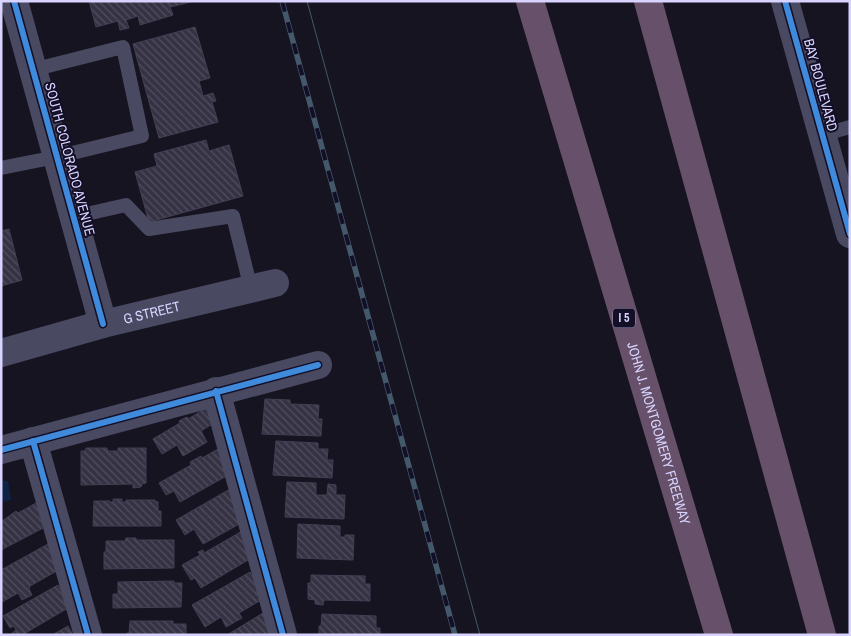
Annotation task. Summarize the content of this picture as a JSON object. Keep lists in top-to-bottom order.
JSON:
{
  "streets": {
    "highway": ["I 5", "JOHN J. MONTGOMERY FREEWAY"],
    "street": ["BAY BOULEVARD", "SOUTH COLORADO AVENUE", "G STREET"]
  },
  "crossings": [
    ["SOUTH COLORADO AVENUE", "G STREET"]
  ]
}
